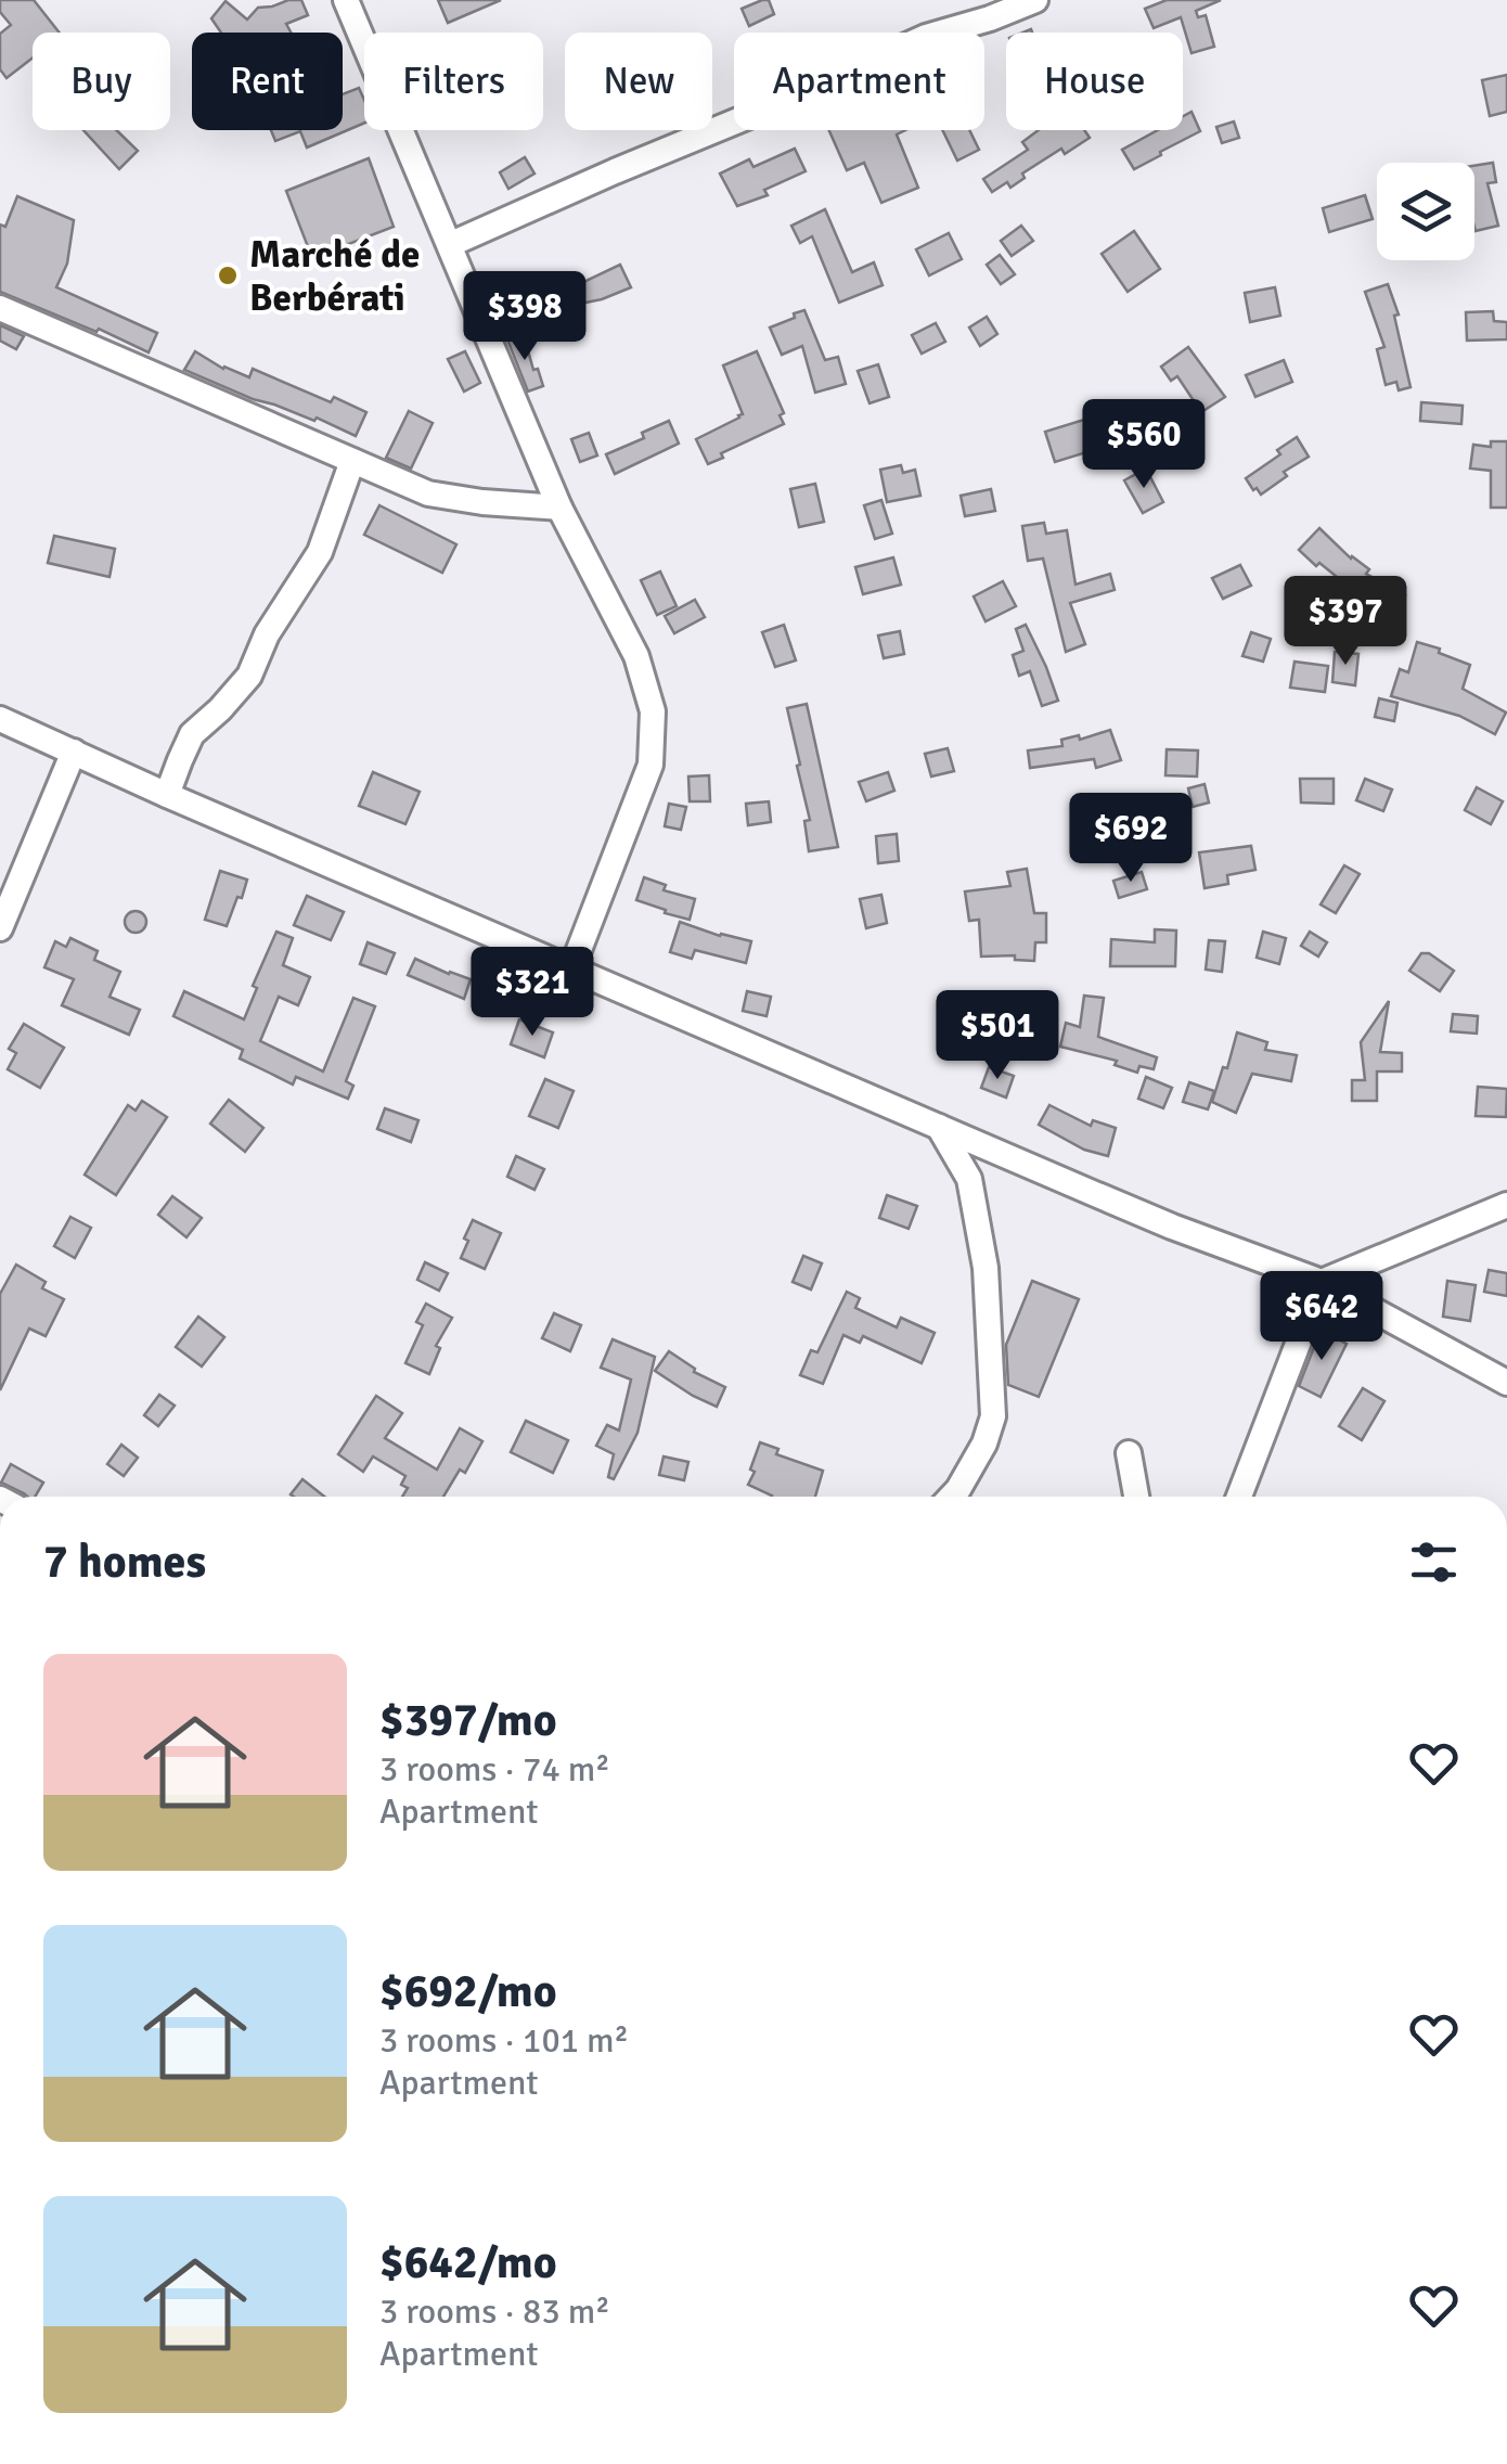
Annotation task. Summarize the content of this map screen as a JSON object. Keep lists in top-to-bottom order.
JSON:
{
  "places": ["Marché de Berbérati"],
  "page": {
    "chip": [
      "Buy",
      "Rent",
      "Filters",
      "New",
      "Apartment",
      "House"
    ],
    "price": [
      "$398",
      "$560",
      "$397",
      "$692",
      "$321",
      "$501",
      "$642"
    ],
    "heading": "7 homes",
    "list": [
      {
        "name": "$397/mo",
        "note": "3 rooms · 74 m² · Apartment"
      },
      {
        "name": "$692/mo",
        "note": "3 rooms · 101 m² · Apartment"
      },
      {
        "name": "$642/mo",
        "note": "3 rooms · 83 m² · Apartment"
      }
    ]
  }
}
